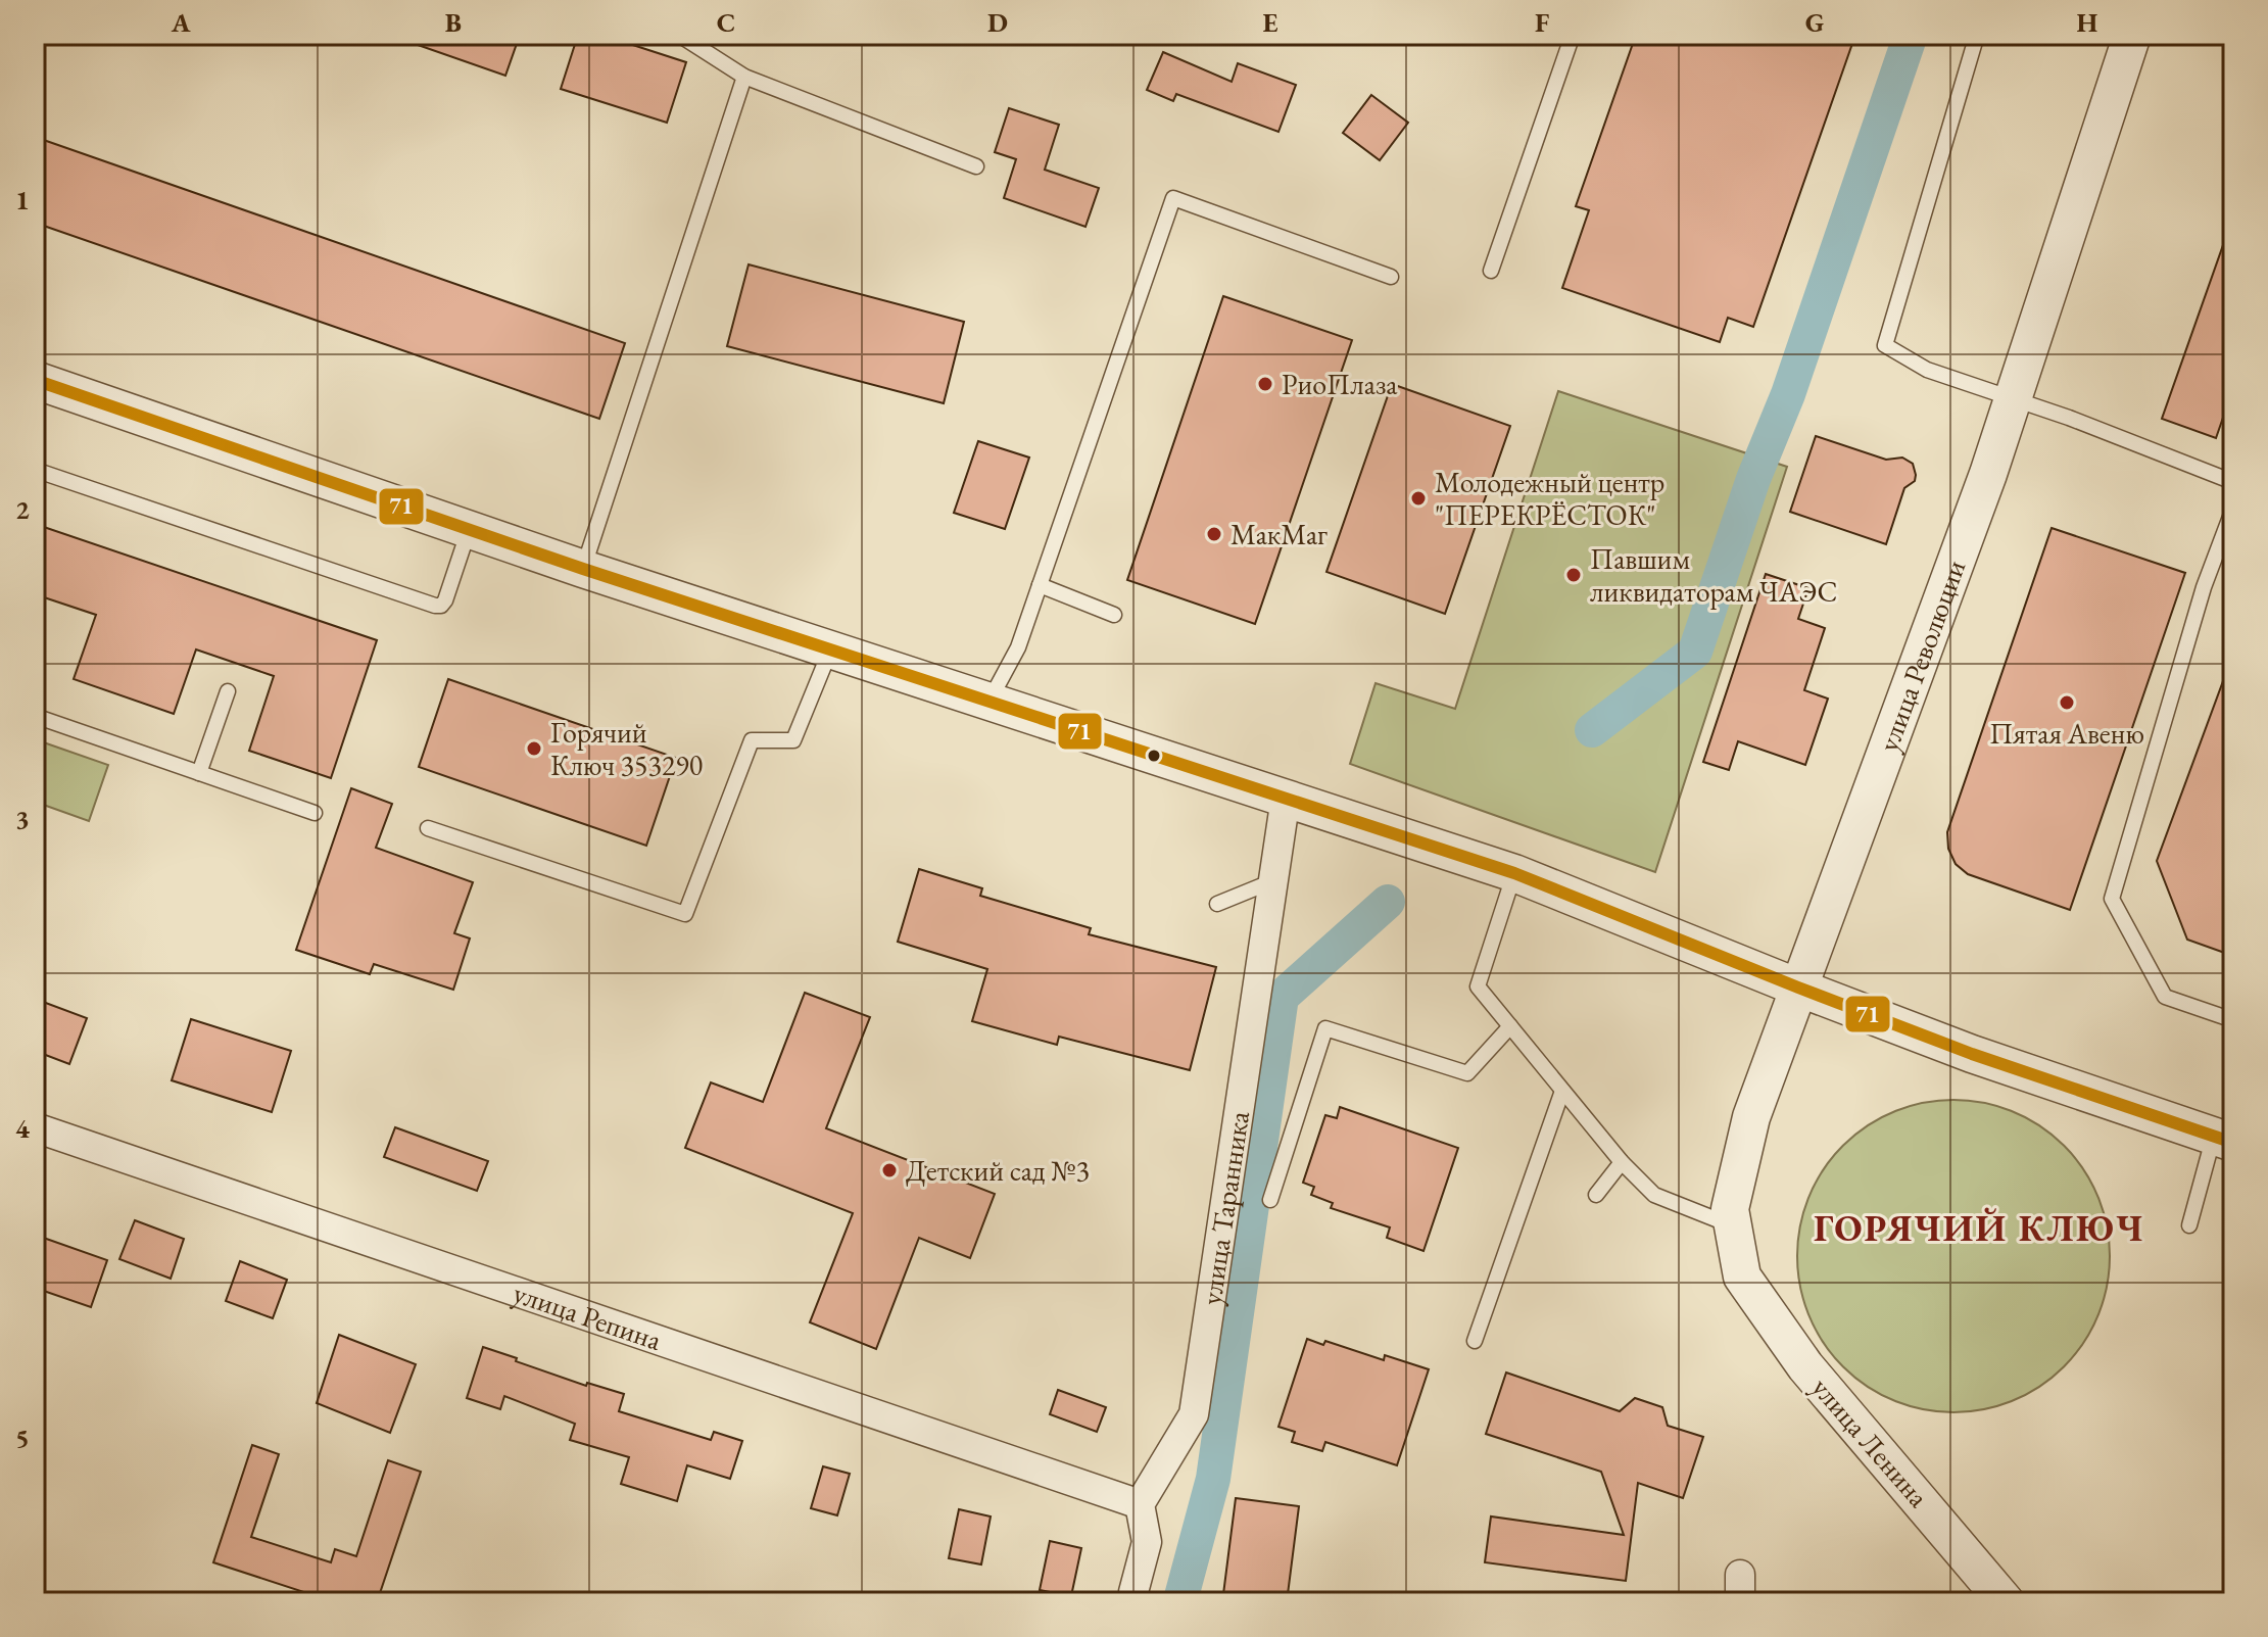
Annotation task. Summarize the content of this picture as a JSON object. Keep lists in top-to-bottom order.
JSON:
{
  "streets": {
    "street": [
      "улица Революции",
      "улица Таранника",
      "улица Репина",
      "улица Ленина"
    ]
  },
  "crossings": [
    ["улица Революции", "улица Ленина"],
    ["улица Таранника", "улица Репина"]
  ],
  "districts": ["ГОРЯЧИЙ КЛЮЧ"],
  "places": [
    "РиоПлаза",
    "Молодежный центр \"ПЕРЕКРЁСТОК\"",
    "МакМаг",
    "Павшим ликвидаторам ЧАЭС",
    "Пятая Авеню",
    "Горячий Ключ 353290",
    "Детский сад №3"
  ],
  "lines": ["transit line 71"],
  "grid": {
    "columns": [
      "A",
      "B",
      "C",
      "D",
      "E",
      "F",
      "G",
      "H"
    ],
    "rows": [
      "1",
      "2",
      "3",
      "4",
      "5"
    ]
  }
}
